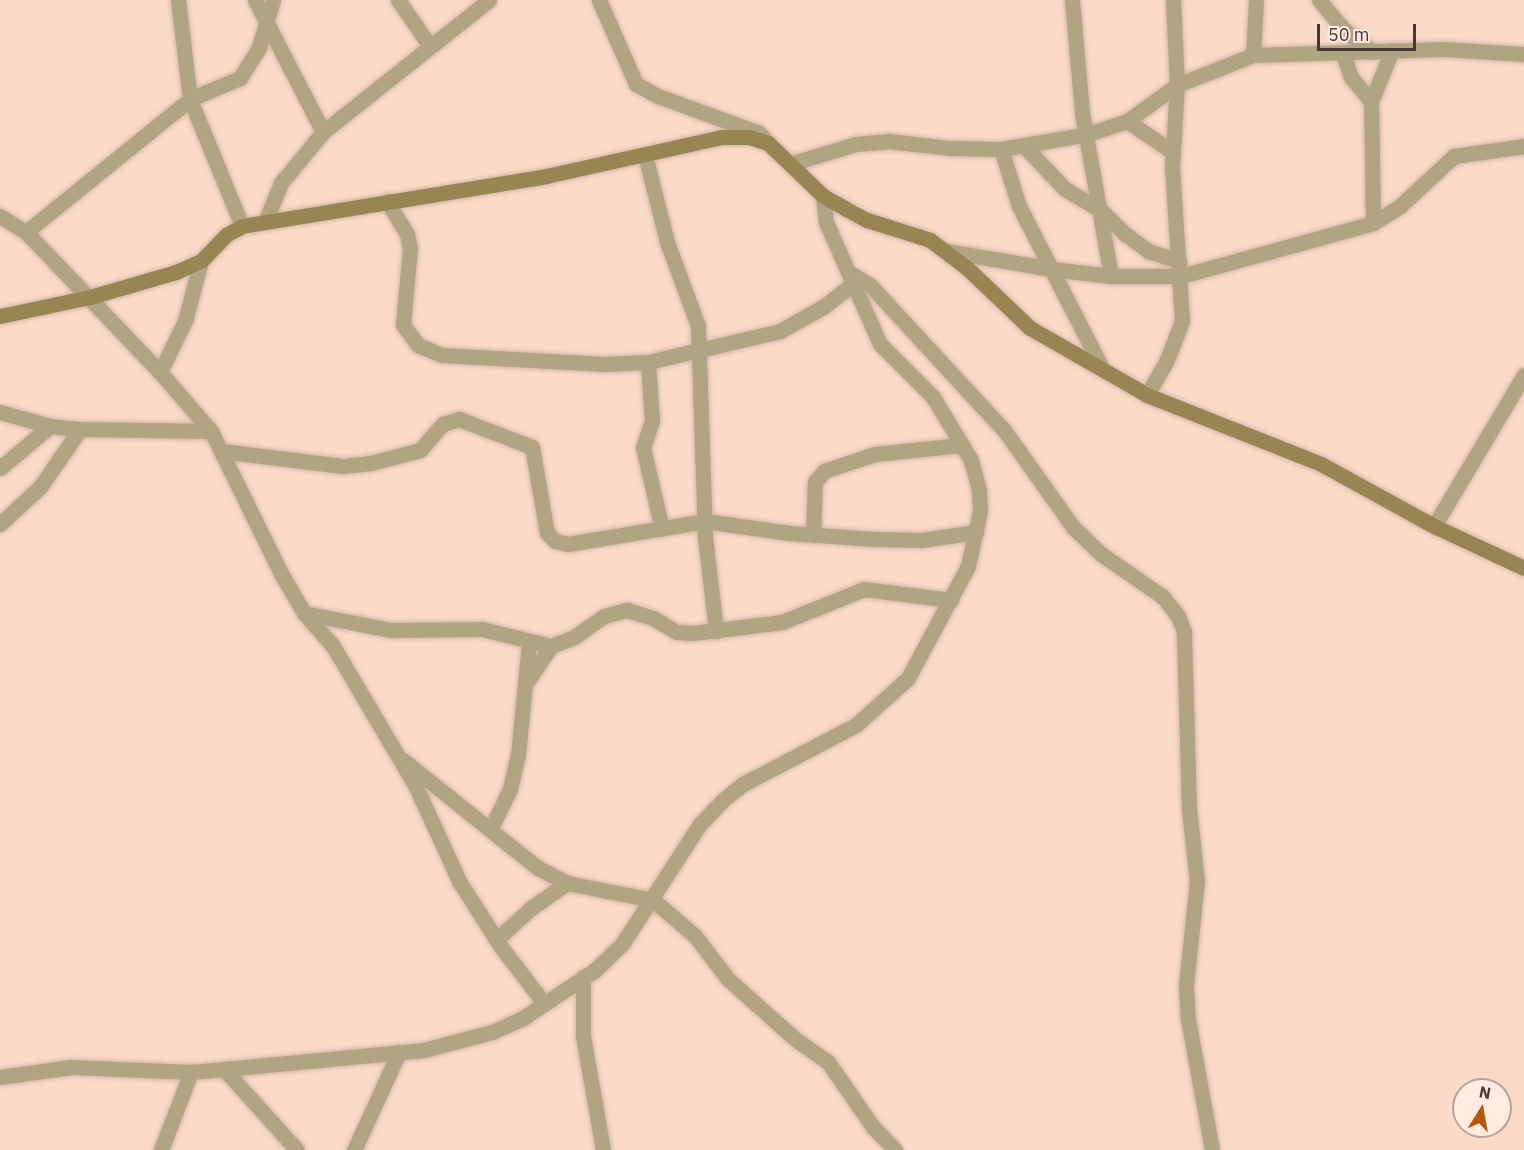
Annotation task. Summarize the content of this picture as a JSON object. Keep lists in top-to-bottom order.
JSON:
{
  "scale_bar": "50 m",
  "north": "top"
}
